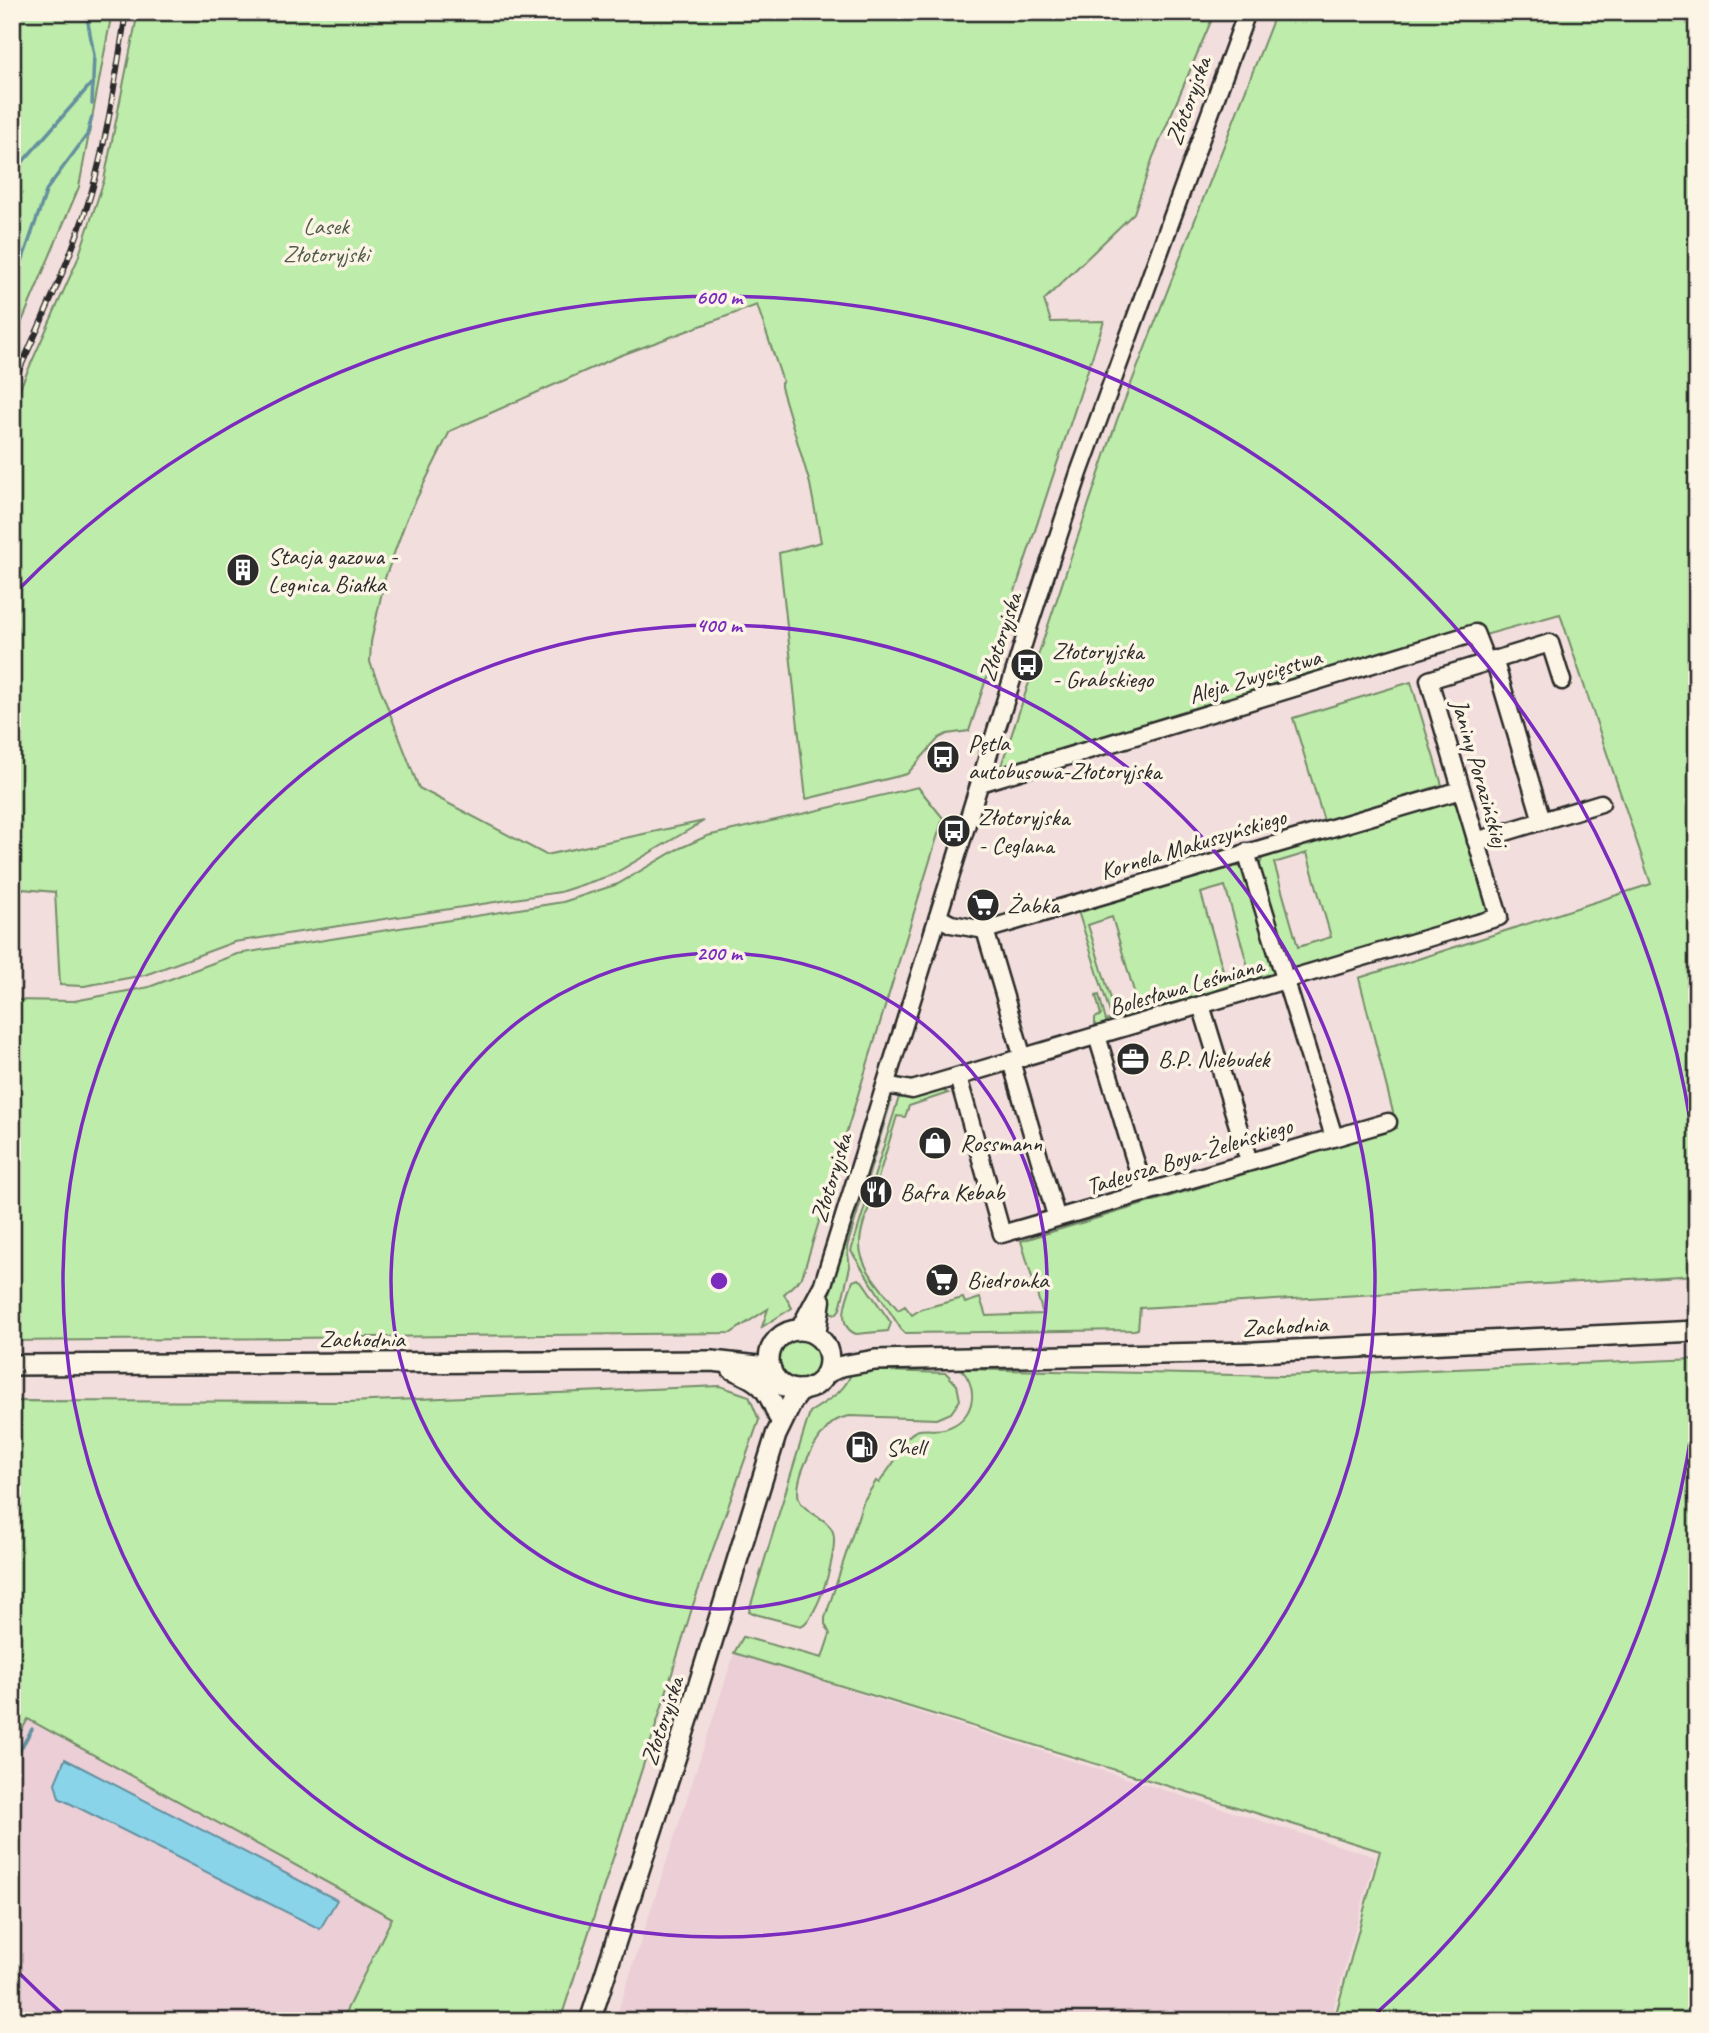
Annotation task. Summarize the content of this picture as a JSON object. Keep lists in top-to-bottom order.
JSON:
{
  "streets": {
    "main road": ["Złotoryjska", "Zachodnia"],
    "street": [
      "Aleja Zwycięstwa",
      "Janiny Porazińskiej",
      "Kornela Makuszyńskiego",
      "Bolesława Leśmiana",
      "Tadeusza Boya-Żeleńskiego"
    ]
  },
  "crossings": [
    ["Złotoryjska", "Aleja Zwycięstwa"],
    ["Złotoryjska", "Kornela Makuszyńskiego"],
    ["Złotoryjska", "Bolesława Leśmiana"],
    ["Złotoryjska", "Zachodnia"],
    ["Aleja Zwycięstwa", "Janiny Porazińskiej"],
    ["Janiny Porazińskiej", "Kornela Makuszyńskiego"],
    ["Janiny Porazińskiej", "Bolesława Leśmiana"],
    ["Bolesława Leśmiana", "Tadeusza Boya-Żeleńskiego"]
  ],
  "parks": ["Lasek Złotoryjski"],
  "places": {
    "building": ["Stacja gazowa - Legnica Białka"],
    "bus stop": ["Złotoryjska - Grabskiego", "Pętla autobusowa-Złotoryjska", "Złotoryjska - Ceglana"],
    "supermarket": ["Żabka", "Biedronka"],
    "office": ["B.P. Niebudek"],
    "shop": ["Rossmann"],
    "restaurant": ["Bafra Kebab"],
    "fuel station": ["Shell"]
  },
  "rings": ["600 m", "400 m", "200 m"]
}
